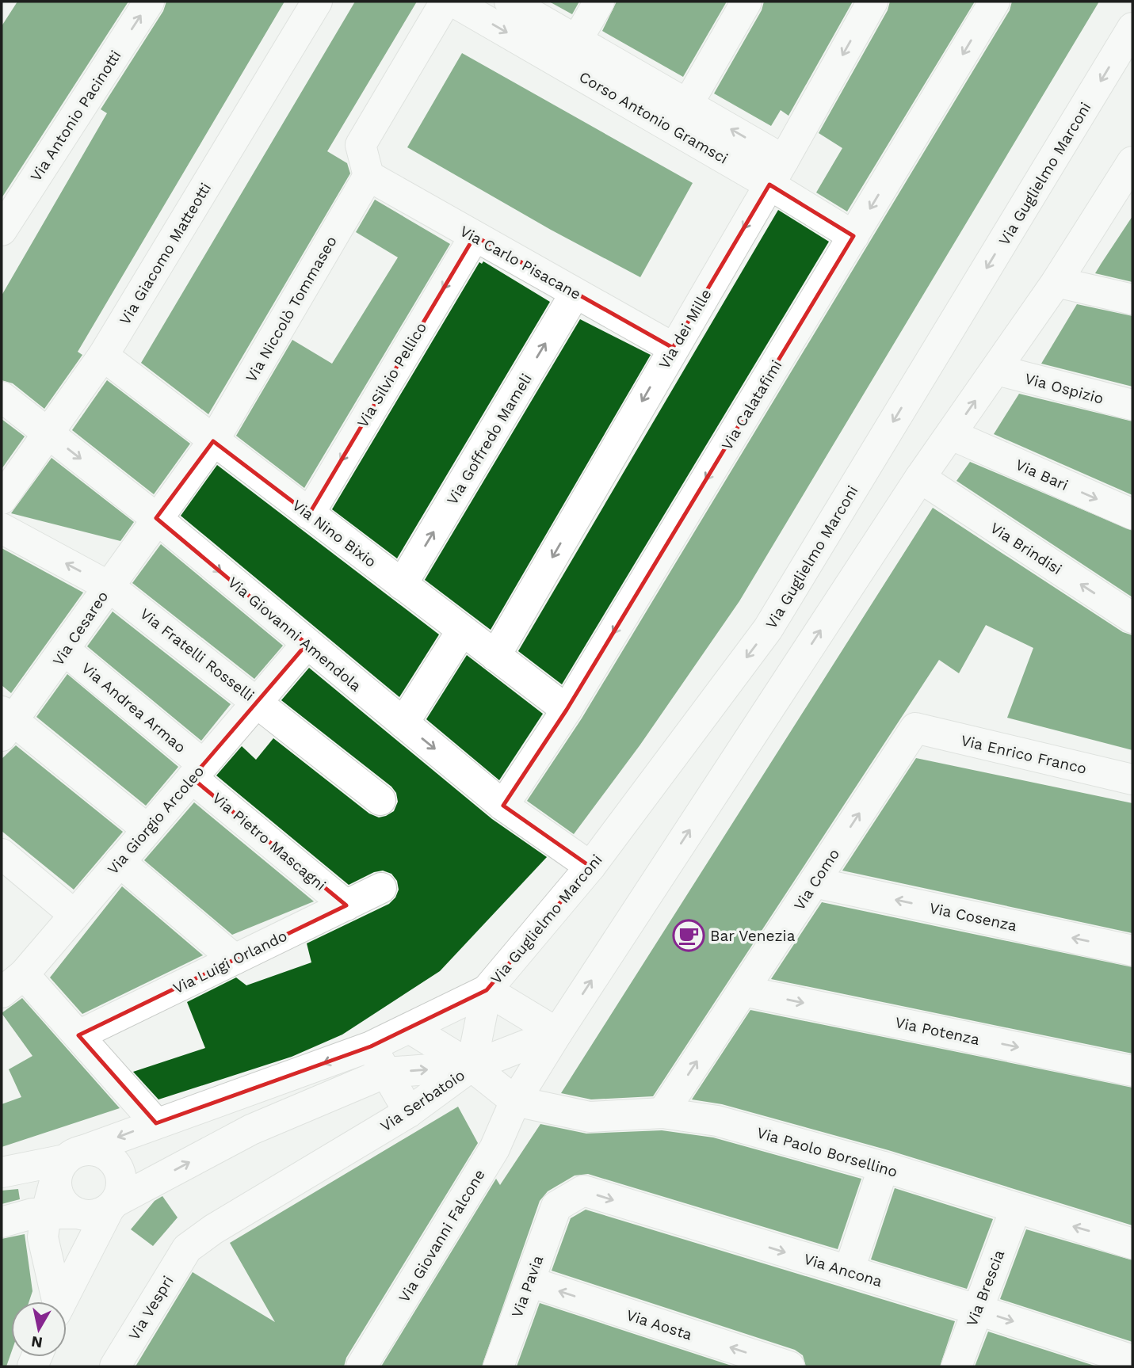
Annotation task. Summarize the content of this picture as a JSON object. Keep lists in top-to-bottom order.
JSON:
{
  "streets": {
    "street": [
      "Via Antonio Pacinotti",
      "Corso Antonio Gramsci",
      "Via Guglielmo Marconi",
      "Via Giacomo Matteotti",
      "Via Carlo Pisacane",
      "Via Niccolò Tommaseo",
      "Via dei Mille",
      "Via Silvio Pellico",
      "Via Ospizio",
      "Via Calatafimi",
      "Via Goffredo Mameli",
      "Via Bari",
      "Via Nino Bixio",
      "Via Brindisi",
      "Via Cesareo",
      "Via Giovanni Amendola",
      "Via Fratelli Rosselli",
      "Via Andrea Armao",
      "Via Enrico Franco",
      "Via Giorgio Arcoleo",
      "Via Pietro Mascagni",
      "Via Como",
      "Via Cosenza",
      "Via Luigi Orlando",
      "Via Potenza",
      "Via Serbatoio",
      "Via Paolo Borsellino",
      "Via Giovanni Falcone",
      "Via Ancona",
      "Via Pavia",
      "Via Brescia",
      "Via Vespri",
      "Via Aosta"
    ]
  },
  "crossings": [
    ["Corso Antonio Gramsci", "Via dei Mille"],
    ["Corso Antonio Gramsci", "Via Calatafimi"],
    ["Via Guglielmo Marconi", "Via Giovanni Amendola"],
    ["Via Guglielmo Marconi", "Via Serbatoio"],
    ["Via Giacomo Matteotti", "Via Nino Bixio"],
    ["Via Giacomo Matteotti", "Via Giovanni Amendola"],
    ["Via Carlo Pisacane", "Via Niccolò Tommaseo"],
    ["Via Carlo Pisacane", "Via dei Mille"],
    ["Via Carlo Pisacane", "Via Silvio Pellico"],
    ["Via Carlo Pisacane", "Via Goffredo Mameli"],
    ["Via Niccolò Tommaseo", "Via Nino Bixio"],
    ["Via Niccolò Tommaseo", "Via Cesareo"],
    ["Via Niccolò Tommaseo", "Via Giovanni Amendola"],
    ["Via dei Mille", "Via Nino Bixio"],
    ["Via Silvio Pellico", "Via Nino Bixio"],
    ["Via Calatafimi", "Via Nino Bixio"],
    ["Via Calatafimi", "Via Giovanni Amendola"],
    ["Via Goffredo Mameli", "Via Nino Bixio"],
    ["Via Cesareo", "Via Giovanni Amendola"],
    ["Via Cesareo", "Via Fratelli Rosselli"],
    ["Via Cesareo", "Via Andrea Armao"],
    ["Via Giovanni Amendola", "Via Giorgio Arcoleo"],
    ["Via Fratelli Rosselli", "Via Giorgio Arcoleo"],
    ["Via Andrea Armao", "Via Giorgio Arcoleo"],
    ["Via Andrea Armao", "Via Pietro Mascagni"],
    ["Via Enrico Franco", "Via Como"],
    ["Via Giorgio Arcoleo", "Via Pietro Mascagni"],
    ["Via Pietro Mascagni", "Via Luigi Orlando"],
    ["Via Como", "Via Cosenza"],
    ["Via Como", "Via Potenza"],
    ["Via Como", "Via Paolo Borsellino"],
    ["Via Serbatoio", "Via Vespri"],
    ["Via Paolo Borsellino", "Via Giovanni Falcone"],
    ["Via Paolo Borsellino", "Via Brescia"],
    ["Via Ancona", "Via Pavia"],
    ["Via Ancona", "Via Brescia"],
    ["Via Pavia", "Via Aosta"]
  ],
  "one_way": [
    "Via Antonio Pacinotti",
    "Via Silvio Pellico",
    "Via Goffredo Mameli",
    "Via Cosenza",
    "Via Potenza",
    "Via Ancona",
    "Via Aosta"
  ],
  "places": {
    "cafe": ["Bar Venezia"]
  },
  "north": "bottom"
}
